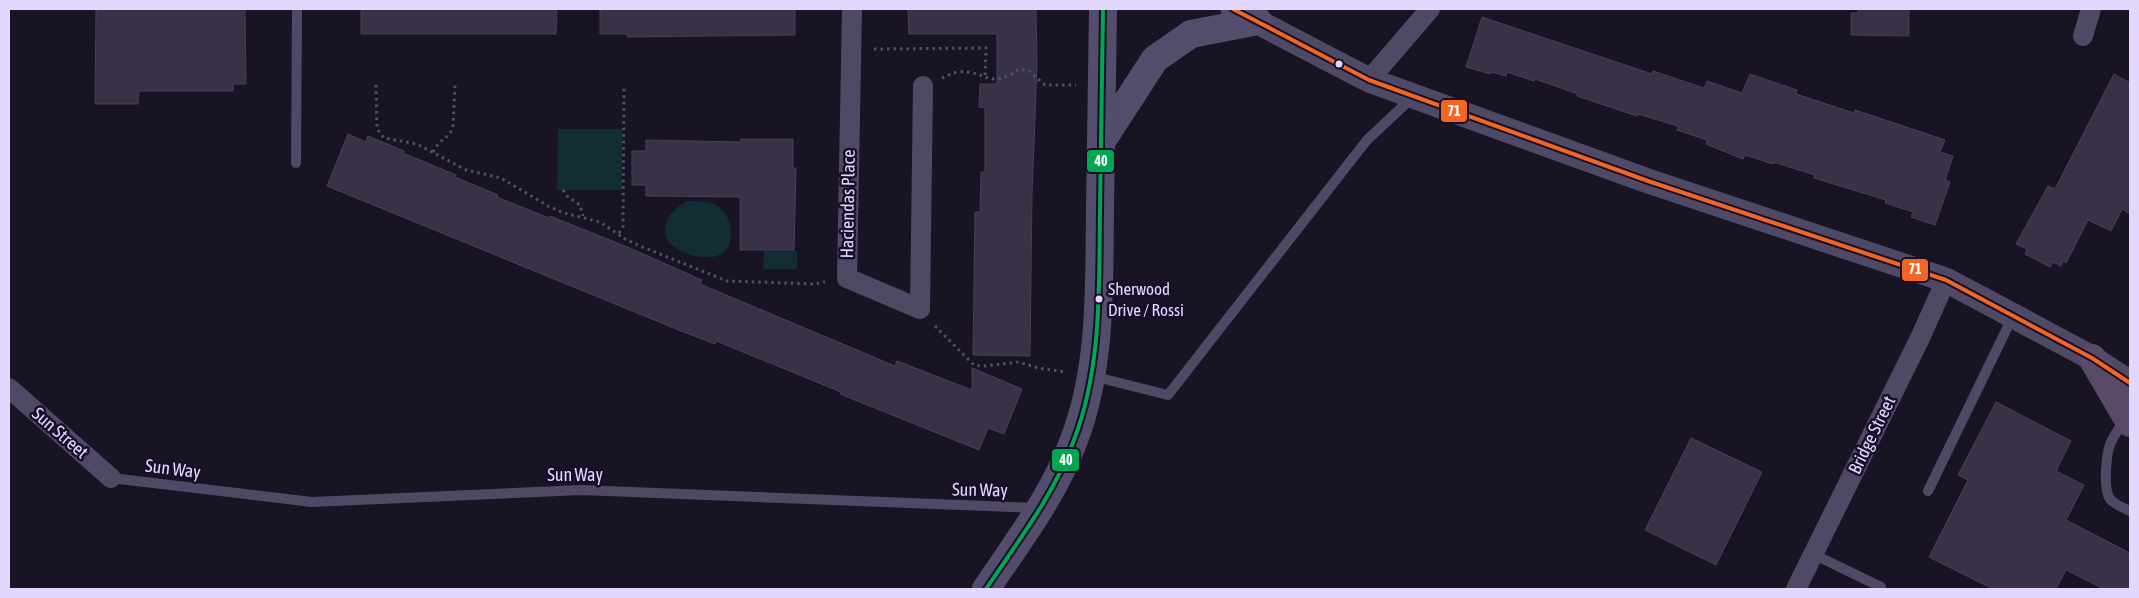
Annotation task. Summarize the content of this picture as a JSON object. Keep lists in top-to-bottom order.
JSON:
{
  "streets": {
    "street": ["Haciendas Place", "Sun Street", "Bridge Street"],
    "lane": ["Sun Way"]
  },
  "crossings": [
    ["Sun Street", "Sun Way"]
  ],
  "places": ["Sherwood Drive / Rossi"],
  "lines": ["transit line 71", "transit line 40"]
}
